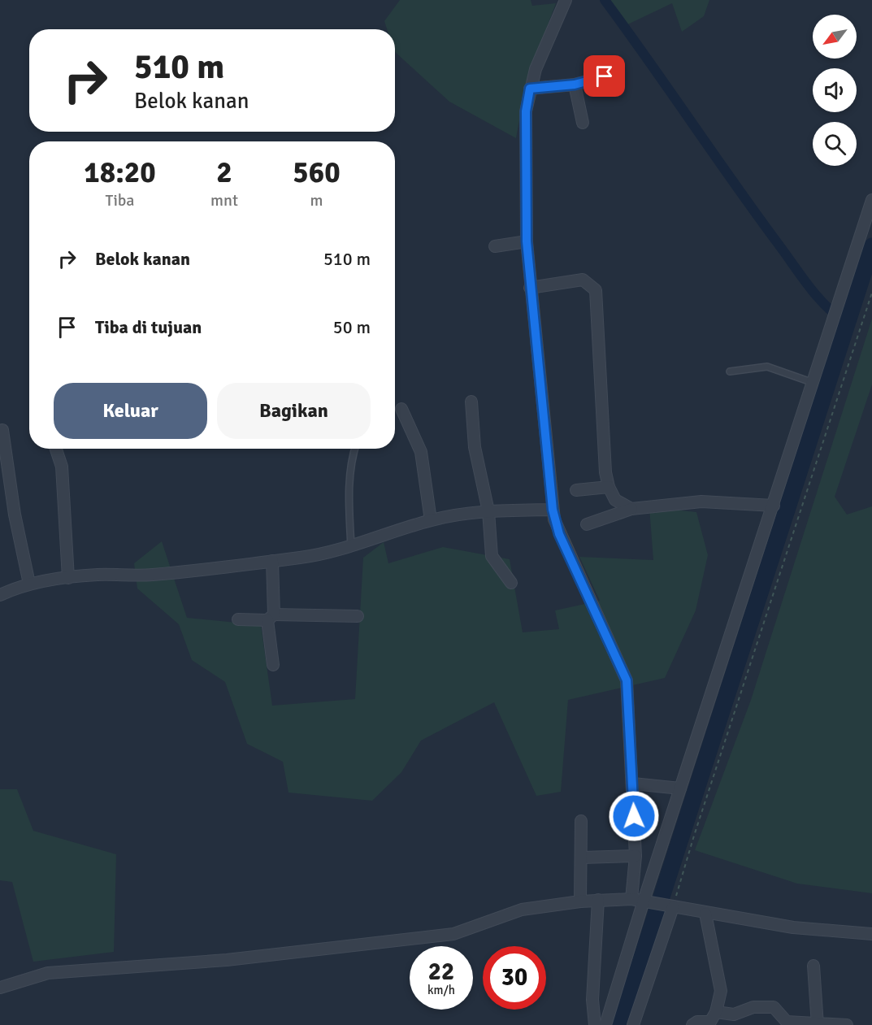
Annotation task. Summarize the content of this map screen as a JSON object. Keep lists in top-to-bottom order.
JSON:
{
  "north": "bottom left",
  "page": {
    "turn": ["510 m", "Belok kanan"],
    "eta": [
      "18:20",
      "Tiba",
      "2",
      "mnt",
      "560",
      "m"
    ],
    "list": [
      {
        "name": "Belok kanan",
        "value": "510 m"
      },
      {
        "name": "Tiba di tujuan",
        "value": "50 m"
      }
    ],
    "buttons": ["Keluar", "Bagikan"],
    "speed": "22 km/h",
    "limit": "30"
  }
}
